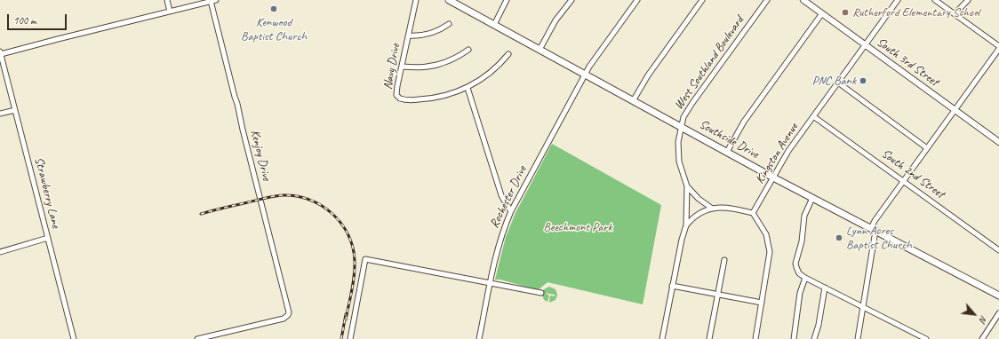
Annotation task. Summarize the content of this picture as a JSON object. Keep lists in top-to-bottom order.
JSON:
{
  "streets": {
    "main road": ["Southside Drive"],
    "street": [
      "South 3rd Street",
      "West Southland Boulevard",
      "Navy Drive",
      "Kingston Avenue",
      "Kenjoy Drive",
      "South 2nd Street",
      "Strawberry Lane",
      "Rochester Drive"
    ]
  },
  "crossings": [
    ["South 3rd Street", "Kingston Avenue"],
    ["West Southland Boulevard", "Southside Drive"],
    ["West Southland Boulevard", "Kingston Avenue"],
    ["Southside Drive", "Kingston Avenue"],
    ["Southside Drive", "Rochester Drive"],
    ["Kingston Avenue", "South 2nd Street"]
  ],
  "parks": ["Beechmont Park"],
  "places": [
    "Kenwood Baptist Church",
    "Rutherford Elementary School",
    "PNC Bank",
    "Lynn Acres Baptist Church"
  ],
  "scale_bar": "100 m",
  "north": "bottom right"
}
